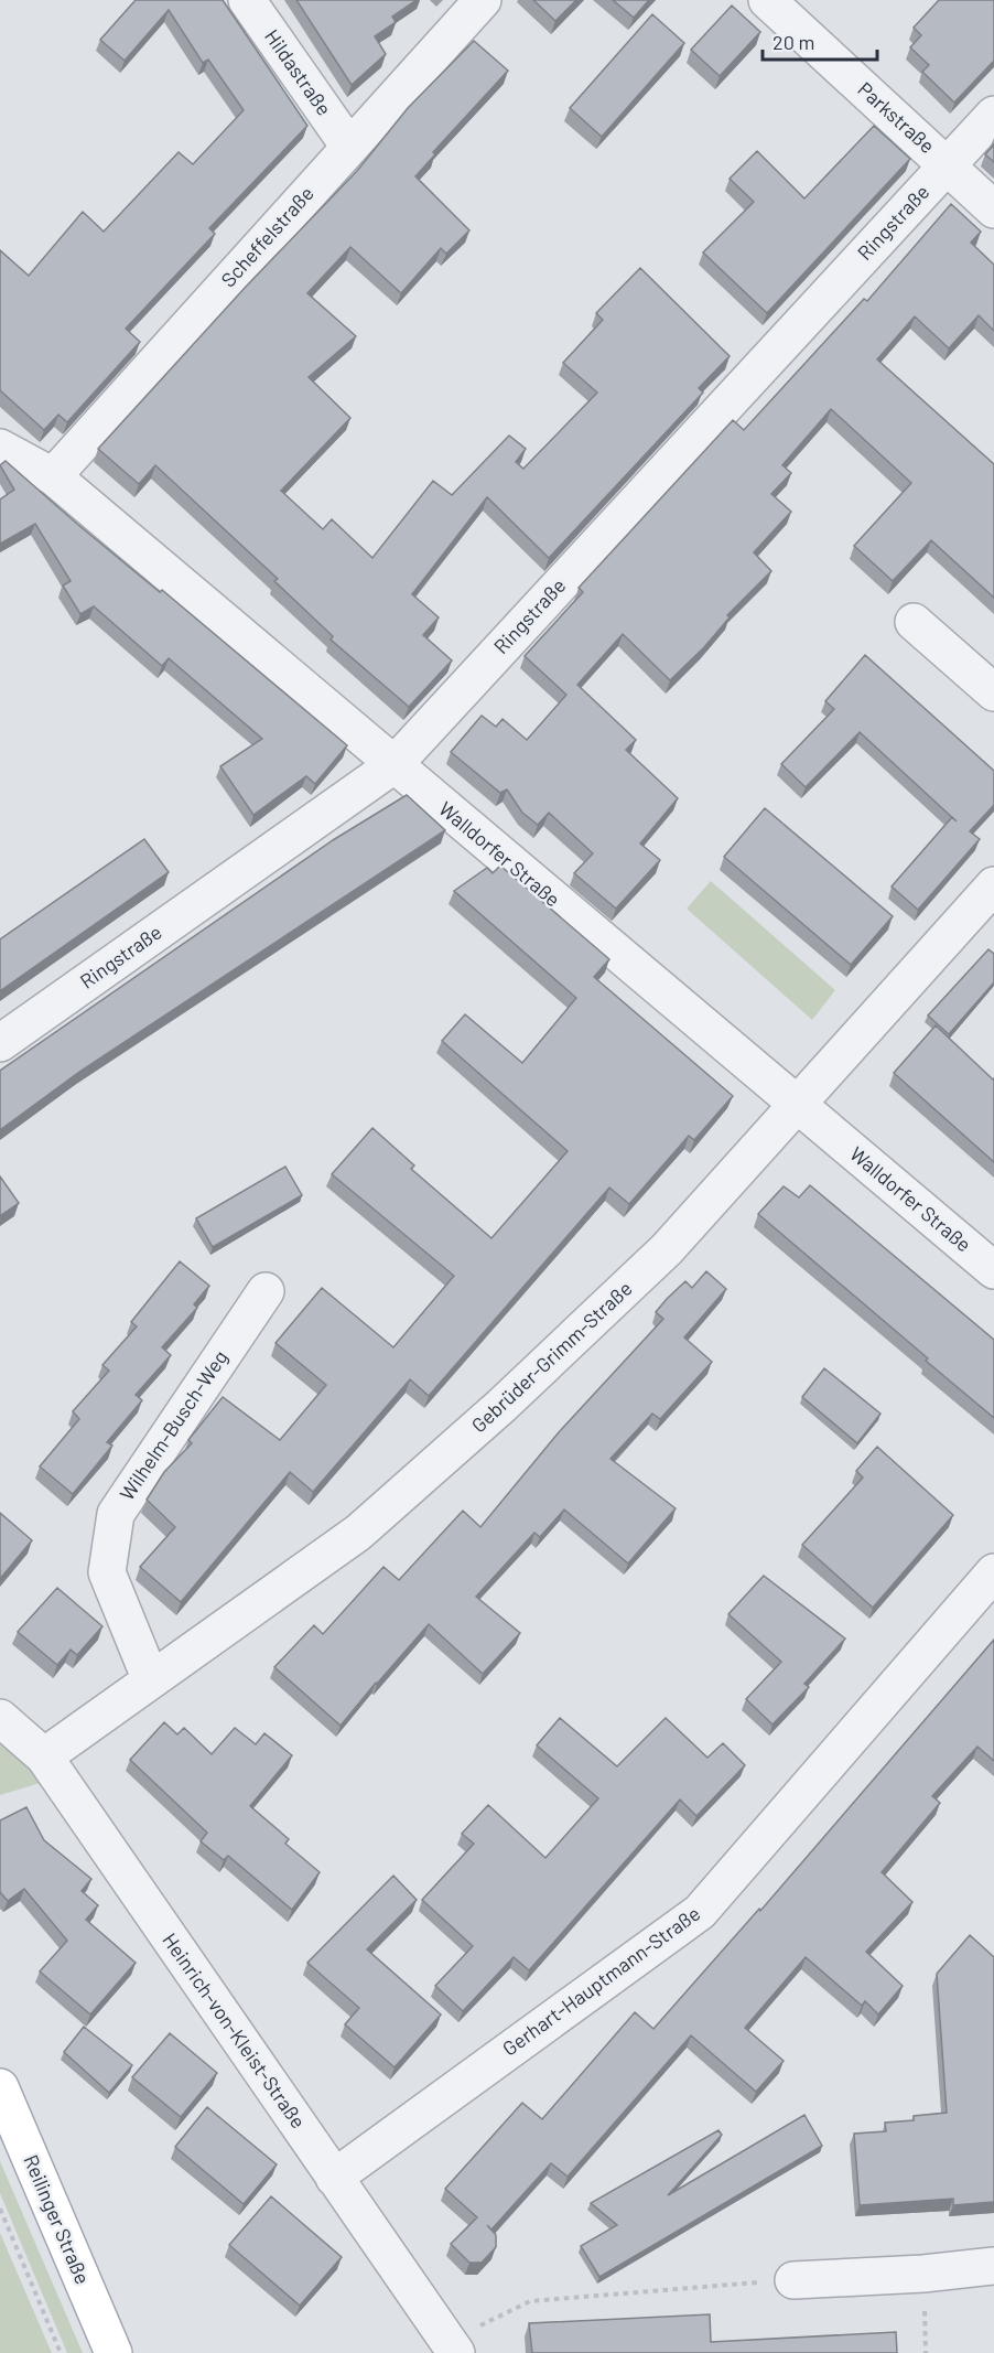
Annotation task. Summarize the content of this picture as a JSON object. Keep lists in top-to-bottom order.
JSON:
{
  "streets": {
    "main road": ["Reilinger Straße"],
    "street": [
      "Hildastraße",
      "Parkstraße",
      "Ringstraße",
      "Scheffelstraße",
      "Walldorfer Straße",
      "Gebrüder-Grimm-Straße",
      "Wilhelm-Busch-Weg",
      "Gerhart-Hauptmann-Straße",
      "Heinrich-von-Kleist-Straße"
    ]
  },
  "crossings": [
    ["Hildastraße", "Scheffelstraße"],
    ["Parkstraße", "Ringstraße"],
    ["Ringstraße", "Walldorfer Straße"],
    ["Scheffelstraße", "Walldorfer Straße"],
    ["Walldorfer Straße", "Gebrüder-Grimm-Straße"],
    ["Gebrüder-Grimm-Straße", "Wilhelm-Busch-Weg"],
    ["Gebrüder-Grimm-Straße", "Heinrich-von-Kleist-Straße"],
    ["Gerhart-Hauptmann-Straße", "Heinrich-von-Kleist-Straße"]
  ],
  "scale_bar": "20 m"
}
